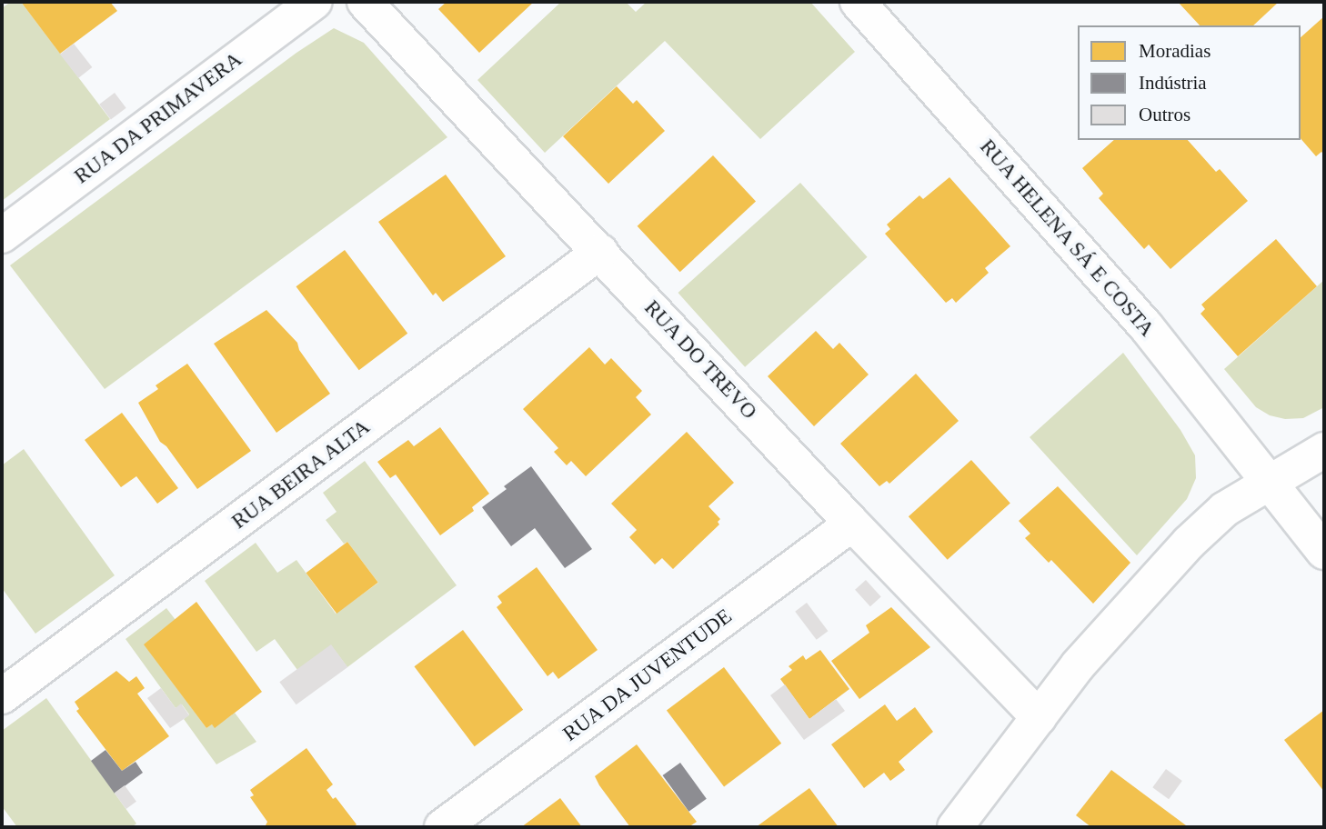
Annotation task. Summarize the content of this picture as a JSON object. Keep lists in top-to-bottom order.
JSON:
{
  "streets": {
    "street": [
      "RUA DA PRIMAVERA",
      "RUA HELENA SÁ E COSTA",
      "RUA DO TREVO",
      "RUA BEIRA ALTA",
      "RUA DA JUVENTUDE"
    ]
  },
  "crossings": [
    ["RUA DO TREVO", "RUA BEIRA ALTA"],
    ["RUA DO TREVO", "RUA DA JUVENTUDE"]
  ],
  "legend": ["Moradias", "Indústria", "Outros"]
}
